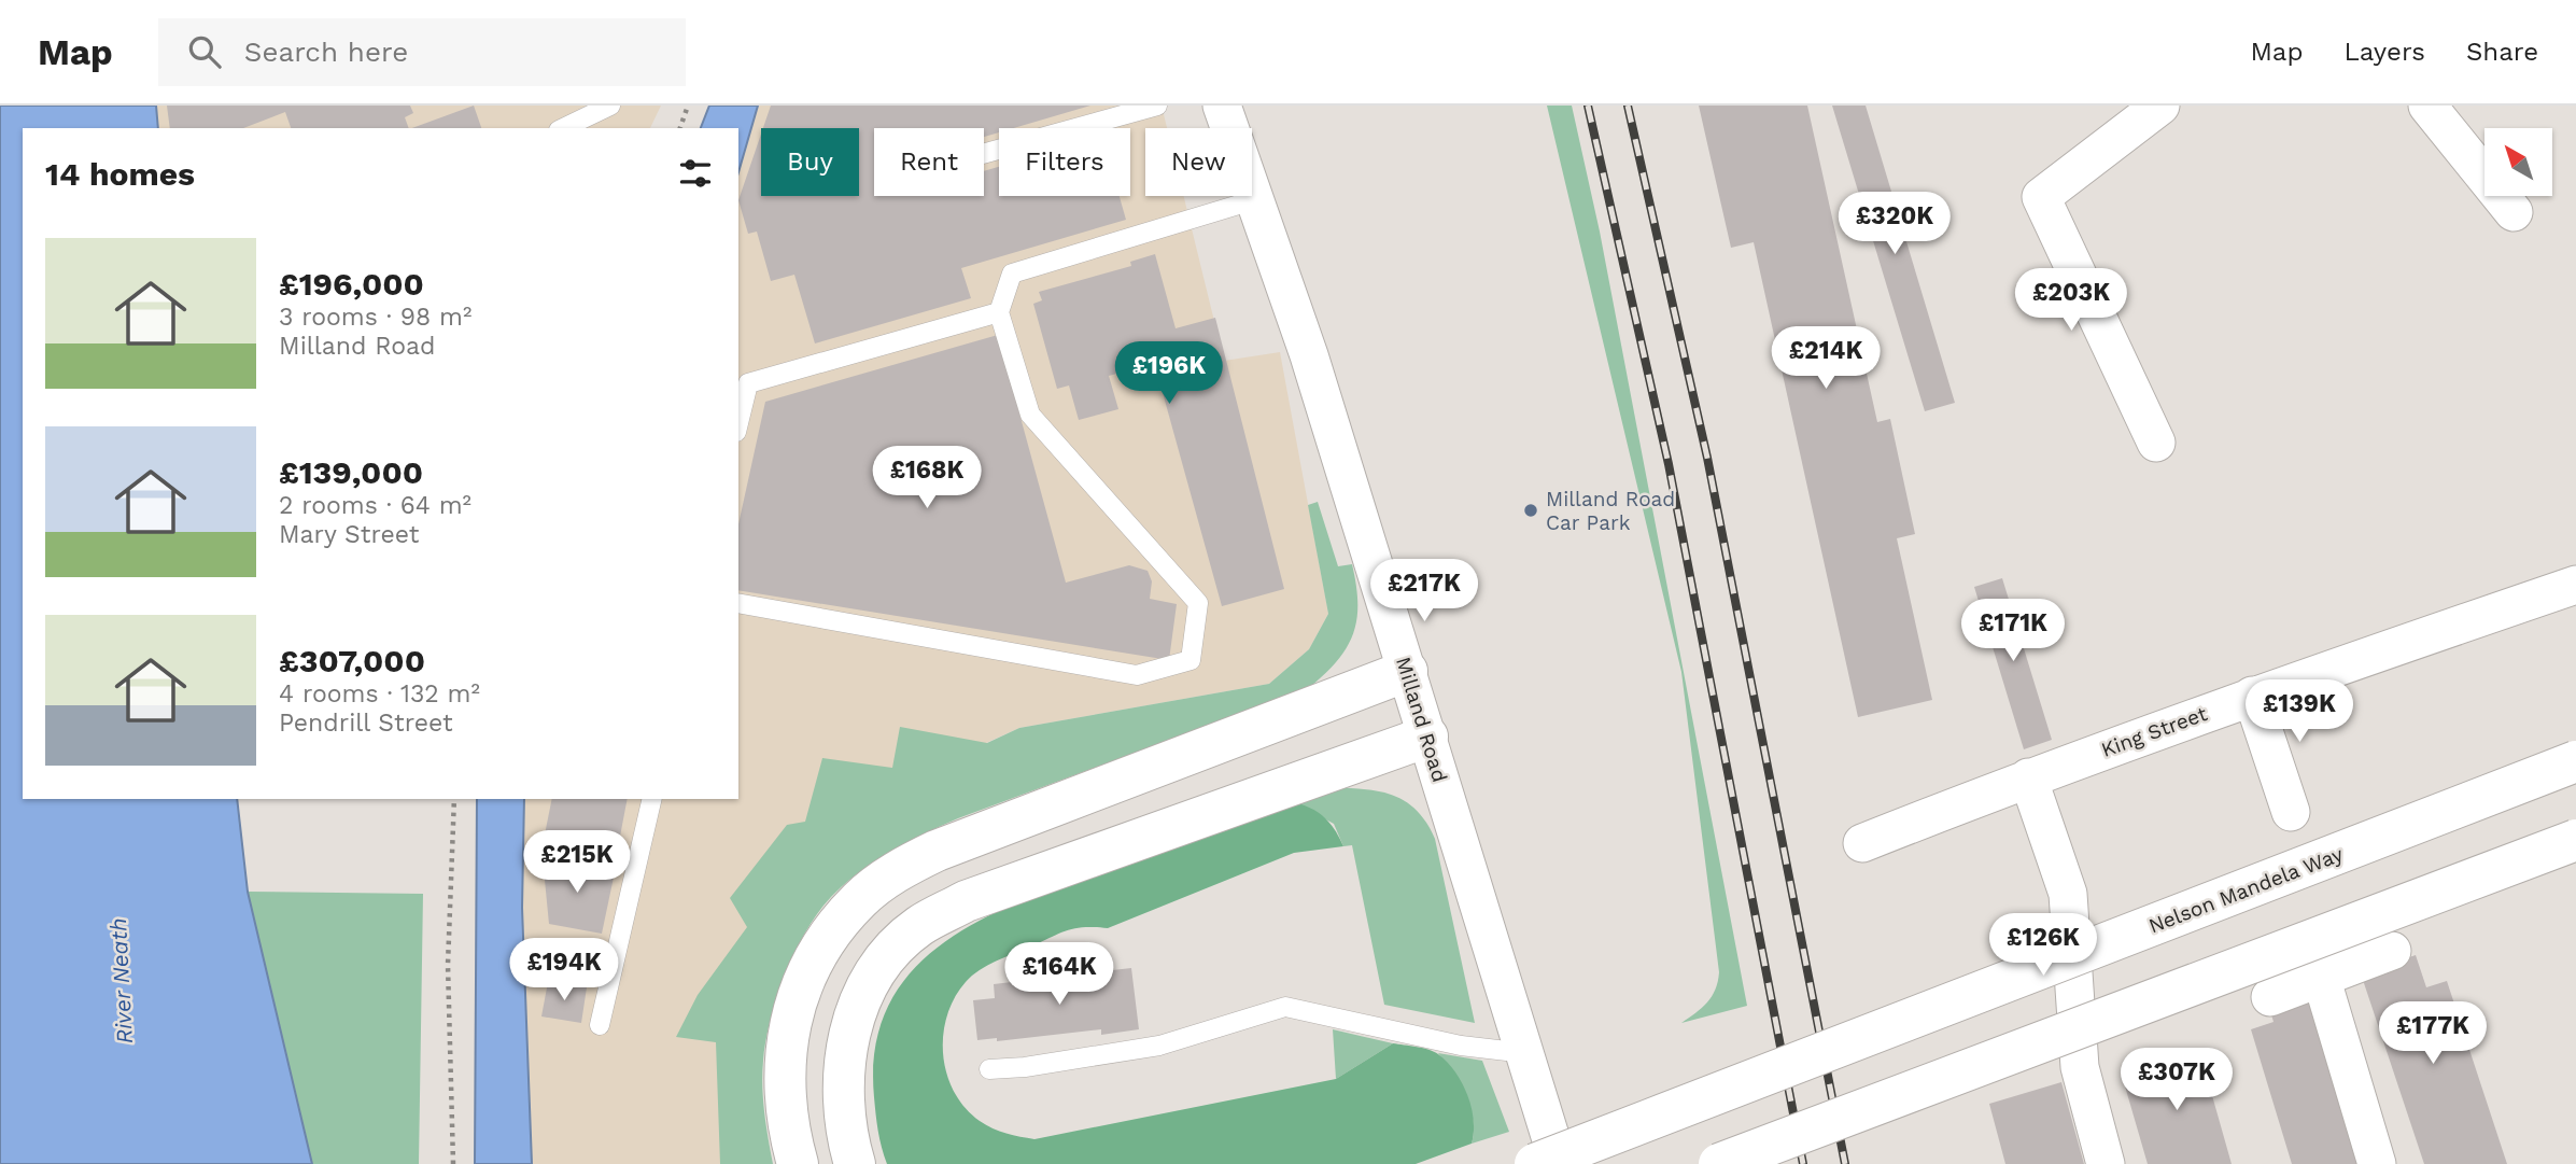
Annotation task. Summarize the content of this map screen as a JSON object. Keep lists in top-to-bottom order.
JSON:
{
  "streets": {
    "main road": ["Nelson Mandela Way"],
    "street": ["Milland Road", "King Street"]
  },
  "water": ["River Neath"],
  "places": ["Milland Road Car Park"],
  "north": "top left",
  "page": {
    "header": "Map",
    "search": "Search here",
    "nav": ["Map", "Layers", "Share"],
    "chip": [
      "Buy",
      "Rent",
      "Filters",
      "New"
    ],
    "heading": "14 homes",
    "price": [
      "£320K",
      "£203K",
      "£214K",
      "£196K",
      "£168K",
      "£217K",
      "£171K",
      "£139K",
      "£215K",
      "£126K",
      "£194K",
      "£164K",
      "£177K",
      "£307K"
    ],
    "list": [
      {
        "name": "£196,000",
        "note": "3 rooms · 98 m² · Milland Road"
      },
      {
        "name": "£139,000",
        "note": "2 rooms · 64 m² · Mary Street"
      },
      {
        "name": "£307,000",
        "note": "4 rooms · 132 m² · Pendrill Street"
      }
    ]
  }
}
